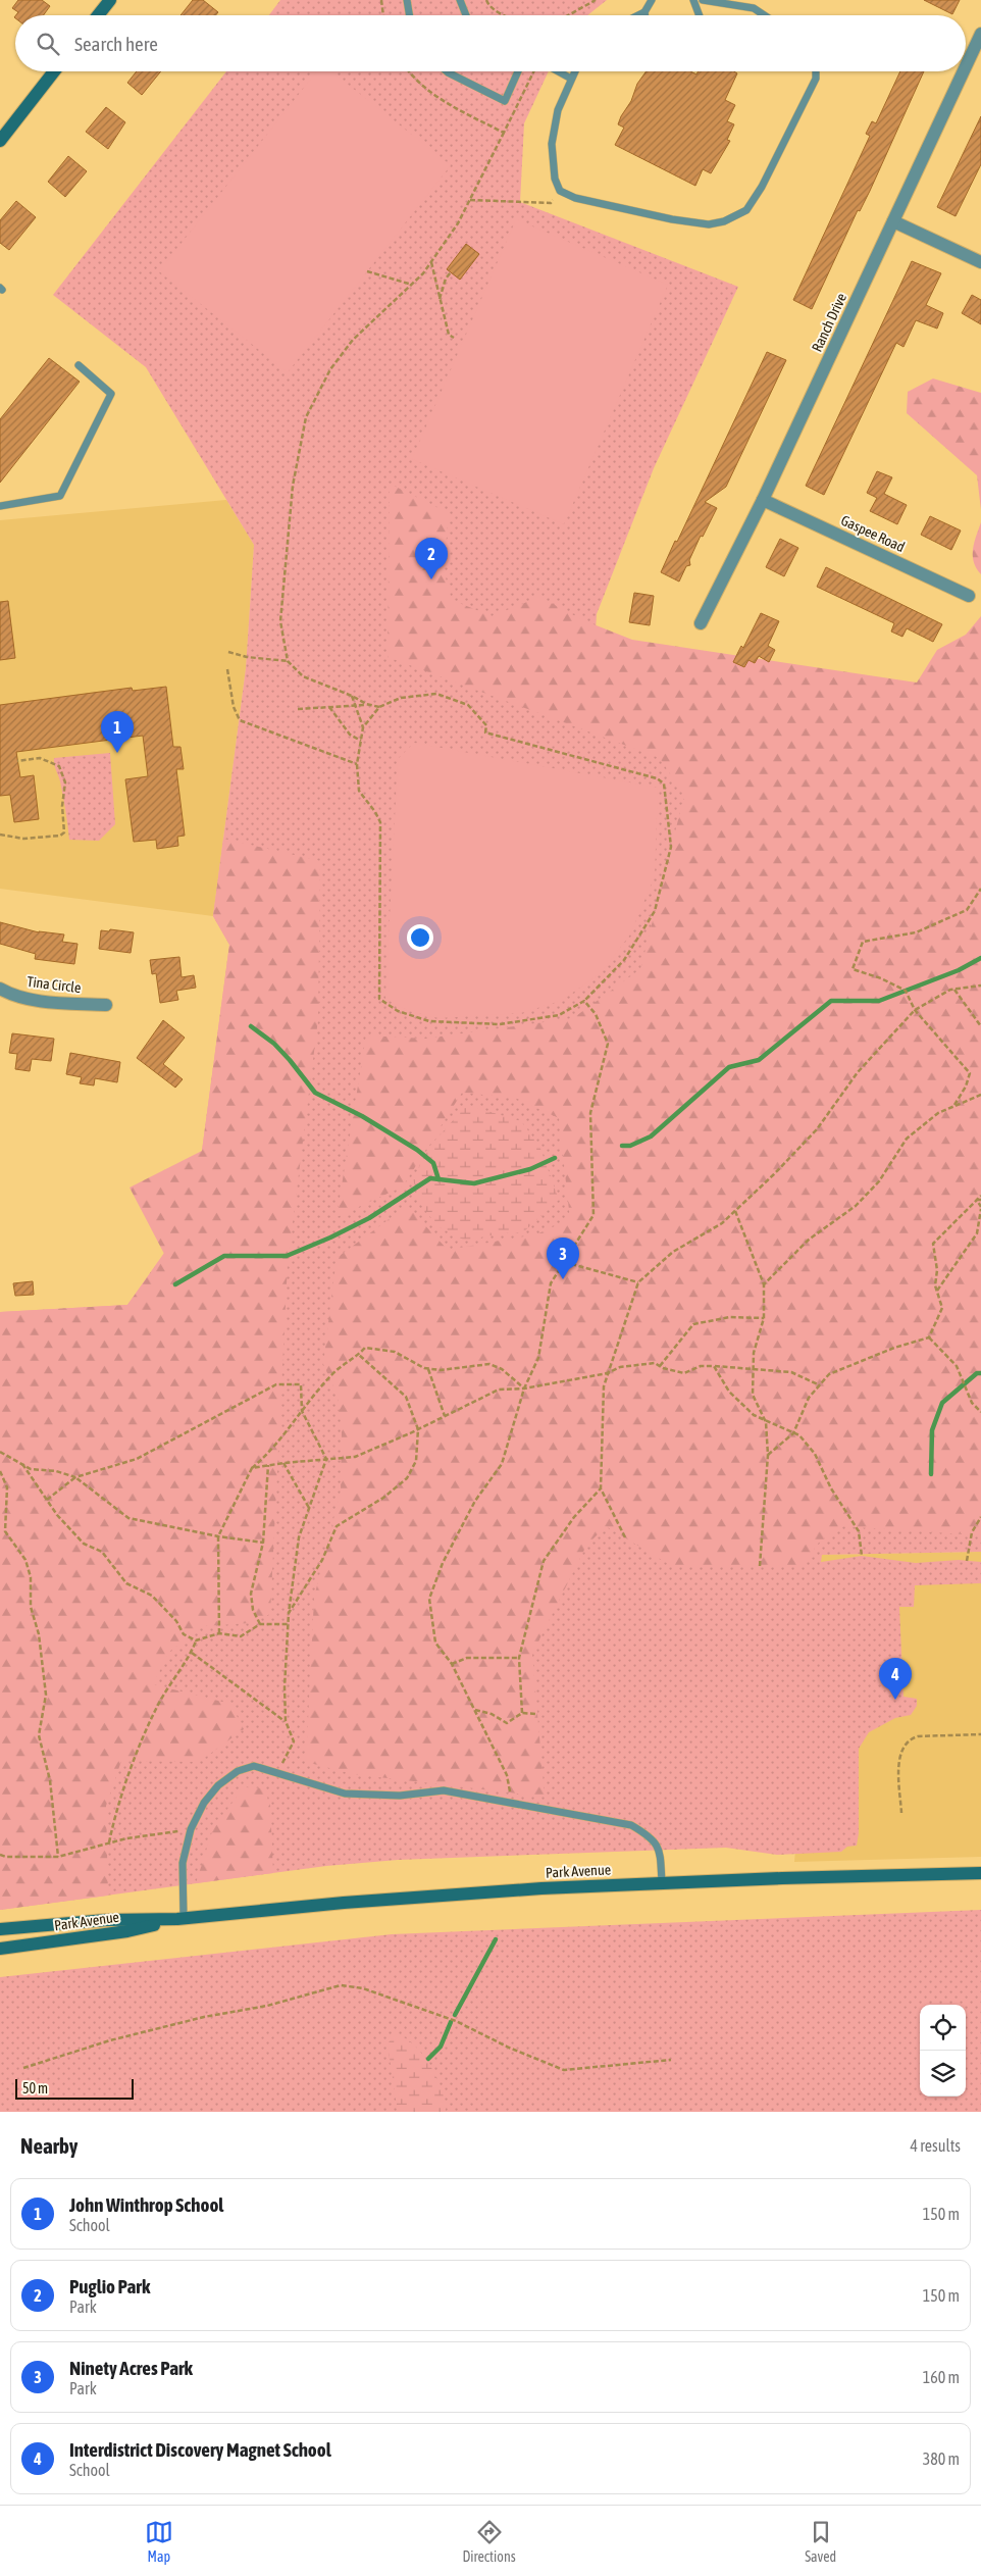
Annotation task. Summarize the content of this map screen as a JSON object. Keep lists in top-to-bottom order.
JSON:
{
  "streets": {
    "main road": ["Park Avenue"],
    "street": ["Ranch Drive", "Gaspee Road", "Tina Circle"]
  },
  "crossings": [
    ["Ranch Drive", "Gaspee Road"]
  ],
  "scale_bar": "50 m",
  "page": {
    "search": "Search here",
    "pins": [
      "2",
      "1",
      "3",
      "4"
    ],
    "scale": "50 m",
    "heading": ["Nearby", "4 results"],
    "list": [
      {
        "mark": "1",
        "name": "John Winthrop School",
        "note": "School",
        "value": "150 m"
      },
      {
        "mark": "2",
        "name": "Puglio Park",
        "note": "Park",
        "value": "150 m"
      },
      {
        "mark": "3",
        "name": "Ninety Acres Park",
        "note": "Park",
        "value": "160 m"
      },
      {
        "mark": "4",
        "name": "Interdistrict Discovery Magnet School",
        "note": "School",
        "value": "380 m"
      }
    ],
    "nav": ["Map", "Directions", "Saved"]
  }
}
